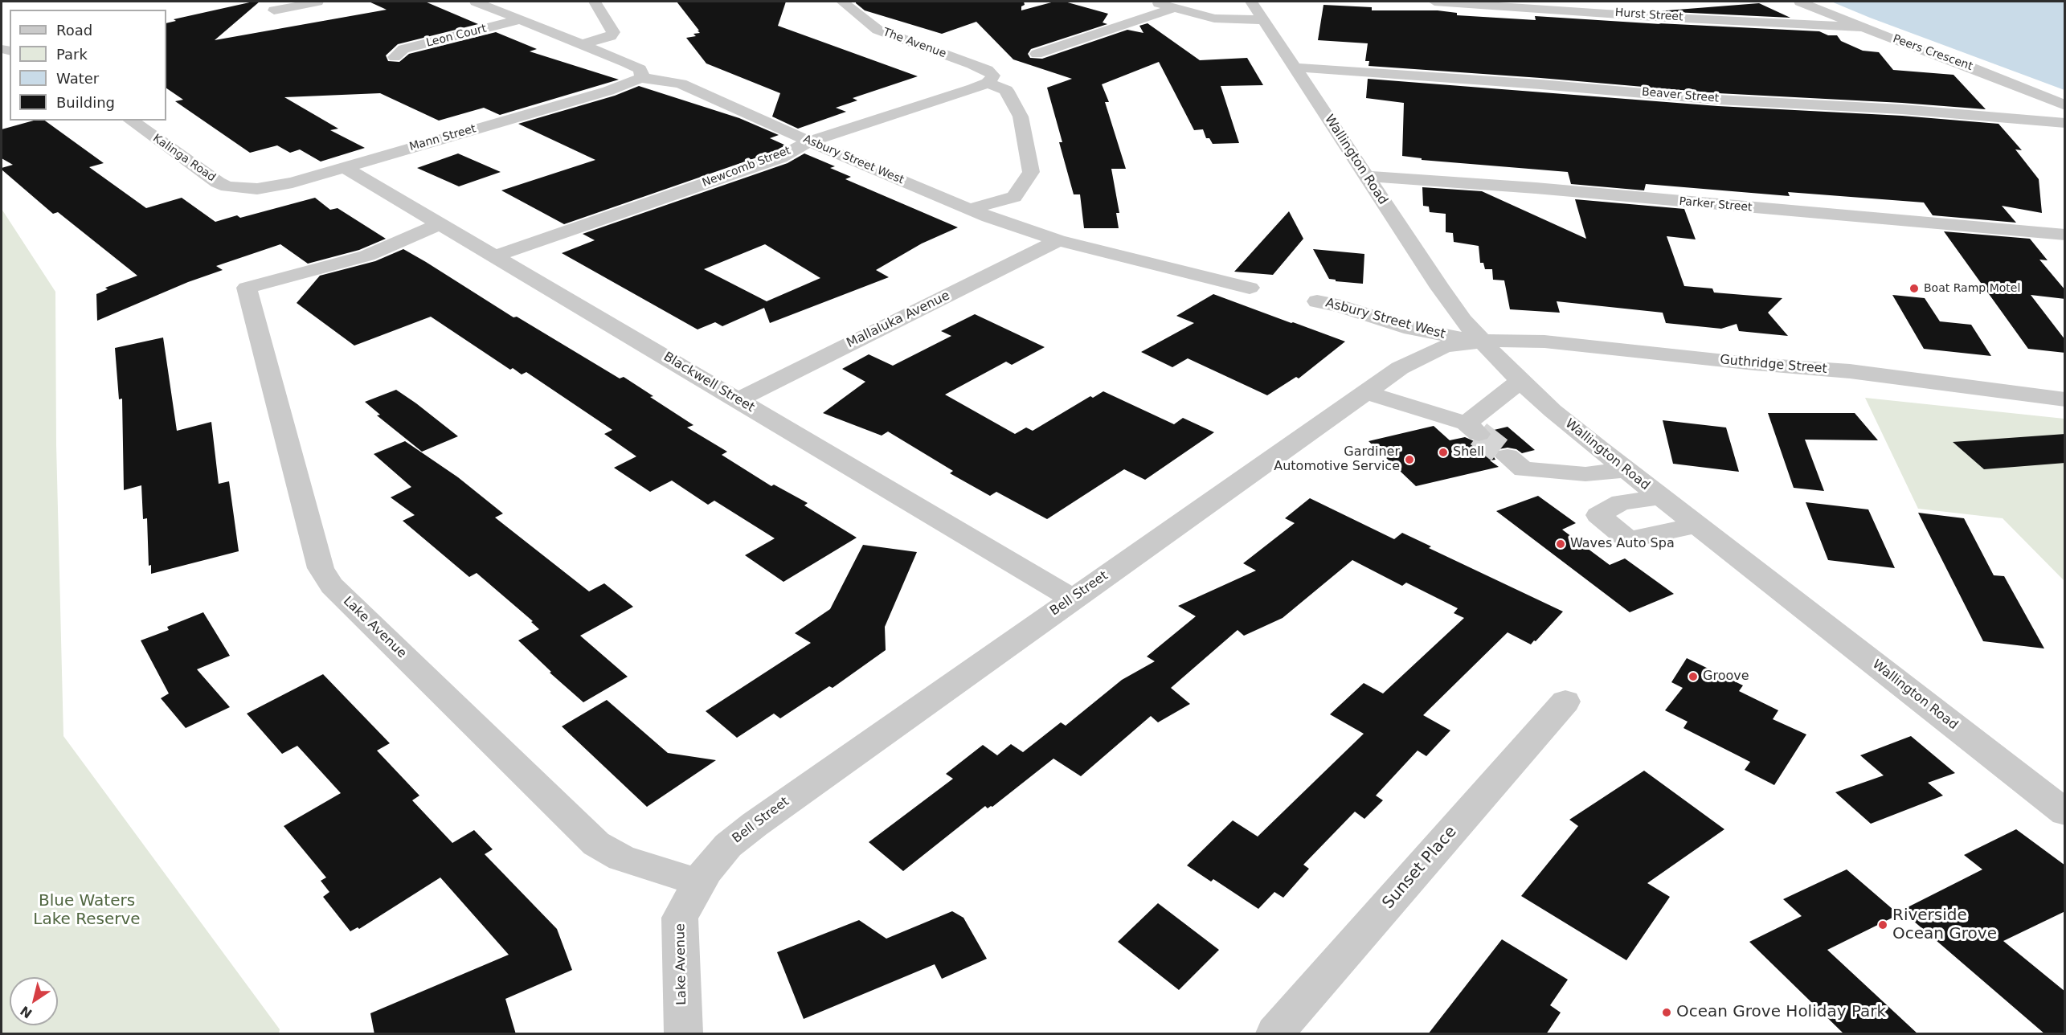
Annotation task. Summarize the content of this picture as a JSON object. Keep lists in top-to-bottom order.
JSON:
{
  "streets": {
    "street": [
      "Hurst Street",
      "Leon Court",
      "The Avenue",
      "Peers Crescent",
      "Beaver Street",
      "Mann Street",
      "Kalinga Road",
      "Asbury Street West",
      "Wallington Road",
      "Newcomb Street",
      "Parker Street",
      "Mallaluka Avenue",
      "Guthridge Street",
      "Blackwell Street",
      "Bell Street",
      "Lake Avenue",
      "Sunset Place"
    ]
  },
  "crossings": [
    ["Hurst Street", "Peers Crescent"],
    ["The Avenue", "Newcomb Street"],
    ["Beaver Street", "Wallington Road"],
    ["Mann Street", "Kalinga Road"],
    ["Mann Street", "Asbury Street West"],
    ["Mann Street", "Blackwell Street"],
    ["Asbury Street West", "Wallington Road"],
    ["Asbury Street West", "Newcomb Street"],
    ["Asbury Street West", "Mallaluka Avenue"],
    ["Asbury Street West", "Guthridge Street"],
    ["Asbury Street West", "Bell Street"],
    ["Wallington Road", "Parker Street"],
    ["Wallington Road", "Guthridge Street"],
    ["Wallington Road", "Bell Street"],
    ["Newcomb Street", "Blackwell Street"],
    ["Mallaluka Avenue", "Blackwell Street"],
    ["Guthridge Street", "Bell Street"],
    ["Blackwell Street", "Bell Street"],
    ["Blackwell Street", "Lake Avenue"],
    ["Bell Street", "Lake Avenue"]
  ],
  "parks": ["Blue Waters Lake Reserve"],
  "places": [
    "Boat Ramp Motel",
    "Shell",
    "Gardiner Automotive Service",
    "Waves Auto Spa",
    "Groove",
    "Riverside Ocean Grove",
    "Ocean Grove Holiday Park"
  ],
  "legend": [
    "Road",
    "Park",
    "Water",
    "Building"
  ],
  "north": "bottom left"
}
